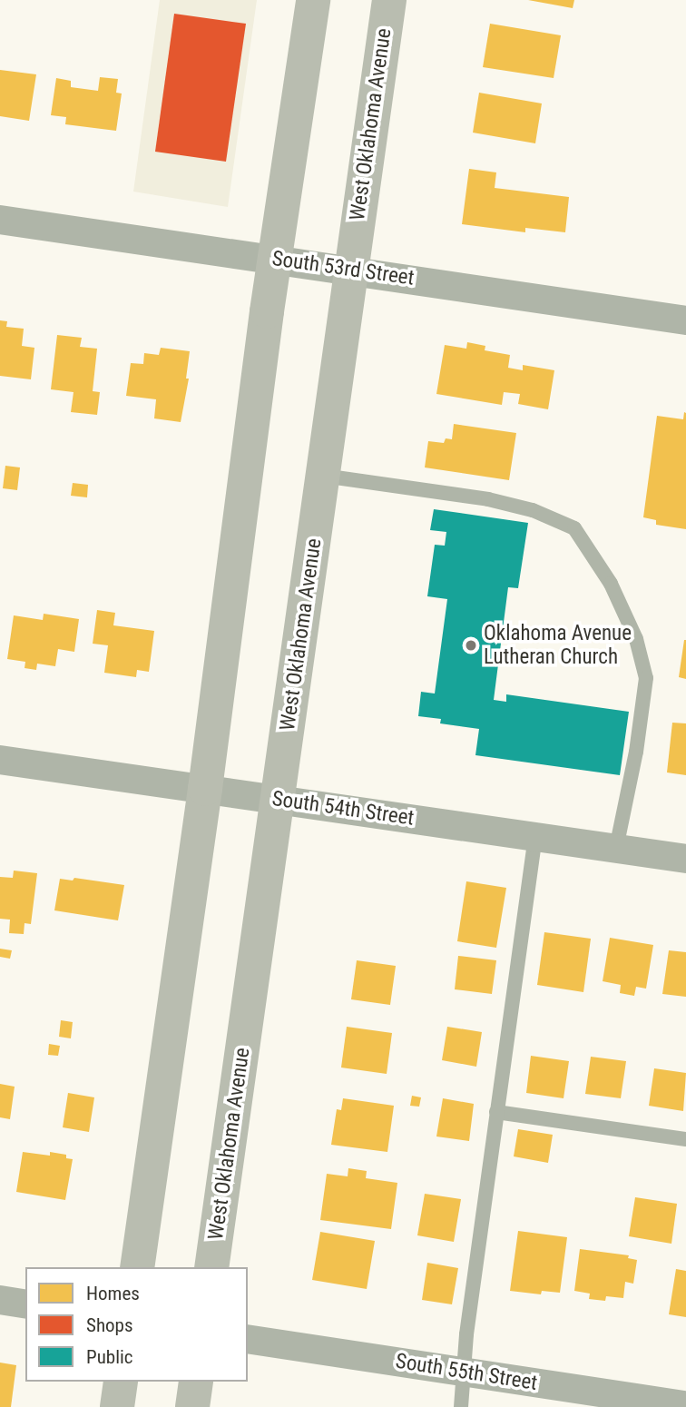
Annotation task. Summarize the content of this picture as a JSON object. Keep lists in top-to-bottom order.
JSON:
{
  "streets": {
    "main road": ["West Oklahoma Avenue"],
    "street": ["South 53rd Street", "South 54th Street", "South 55th Street"]
  },
  "crossings": [
    ["West Oklahoma Avenue", "South 53rd Street"],
    ["West Oklahoma Avenue", "South 54th Street"]
  ],
  "places": ["Oklahoma Avenue Lutheran Church"],
  "legend": ["Homes", "Shops", "Public"]
}
